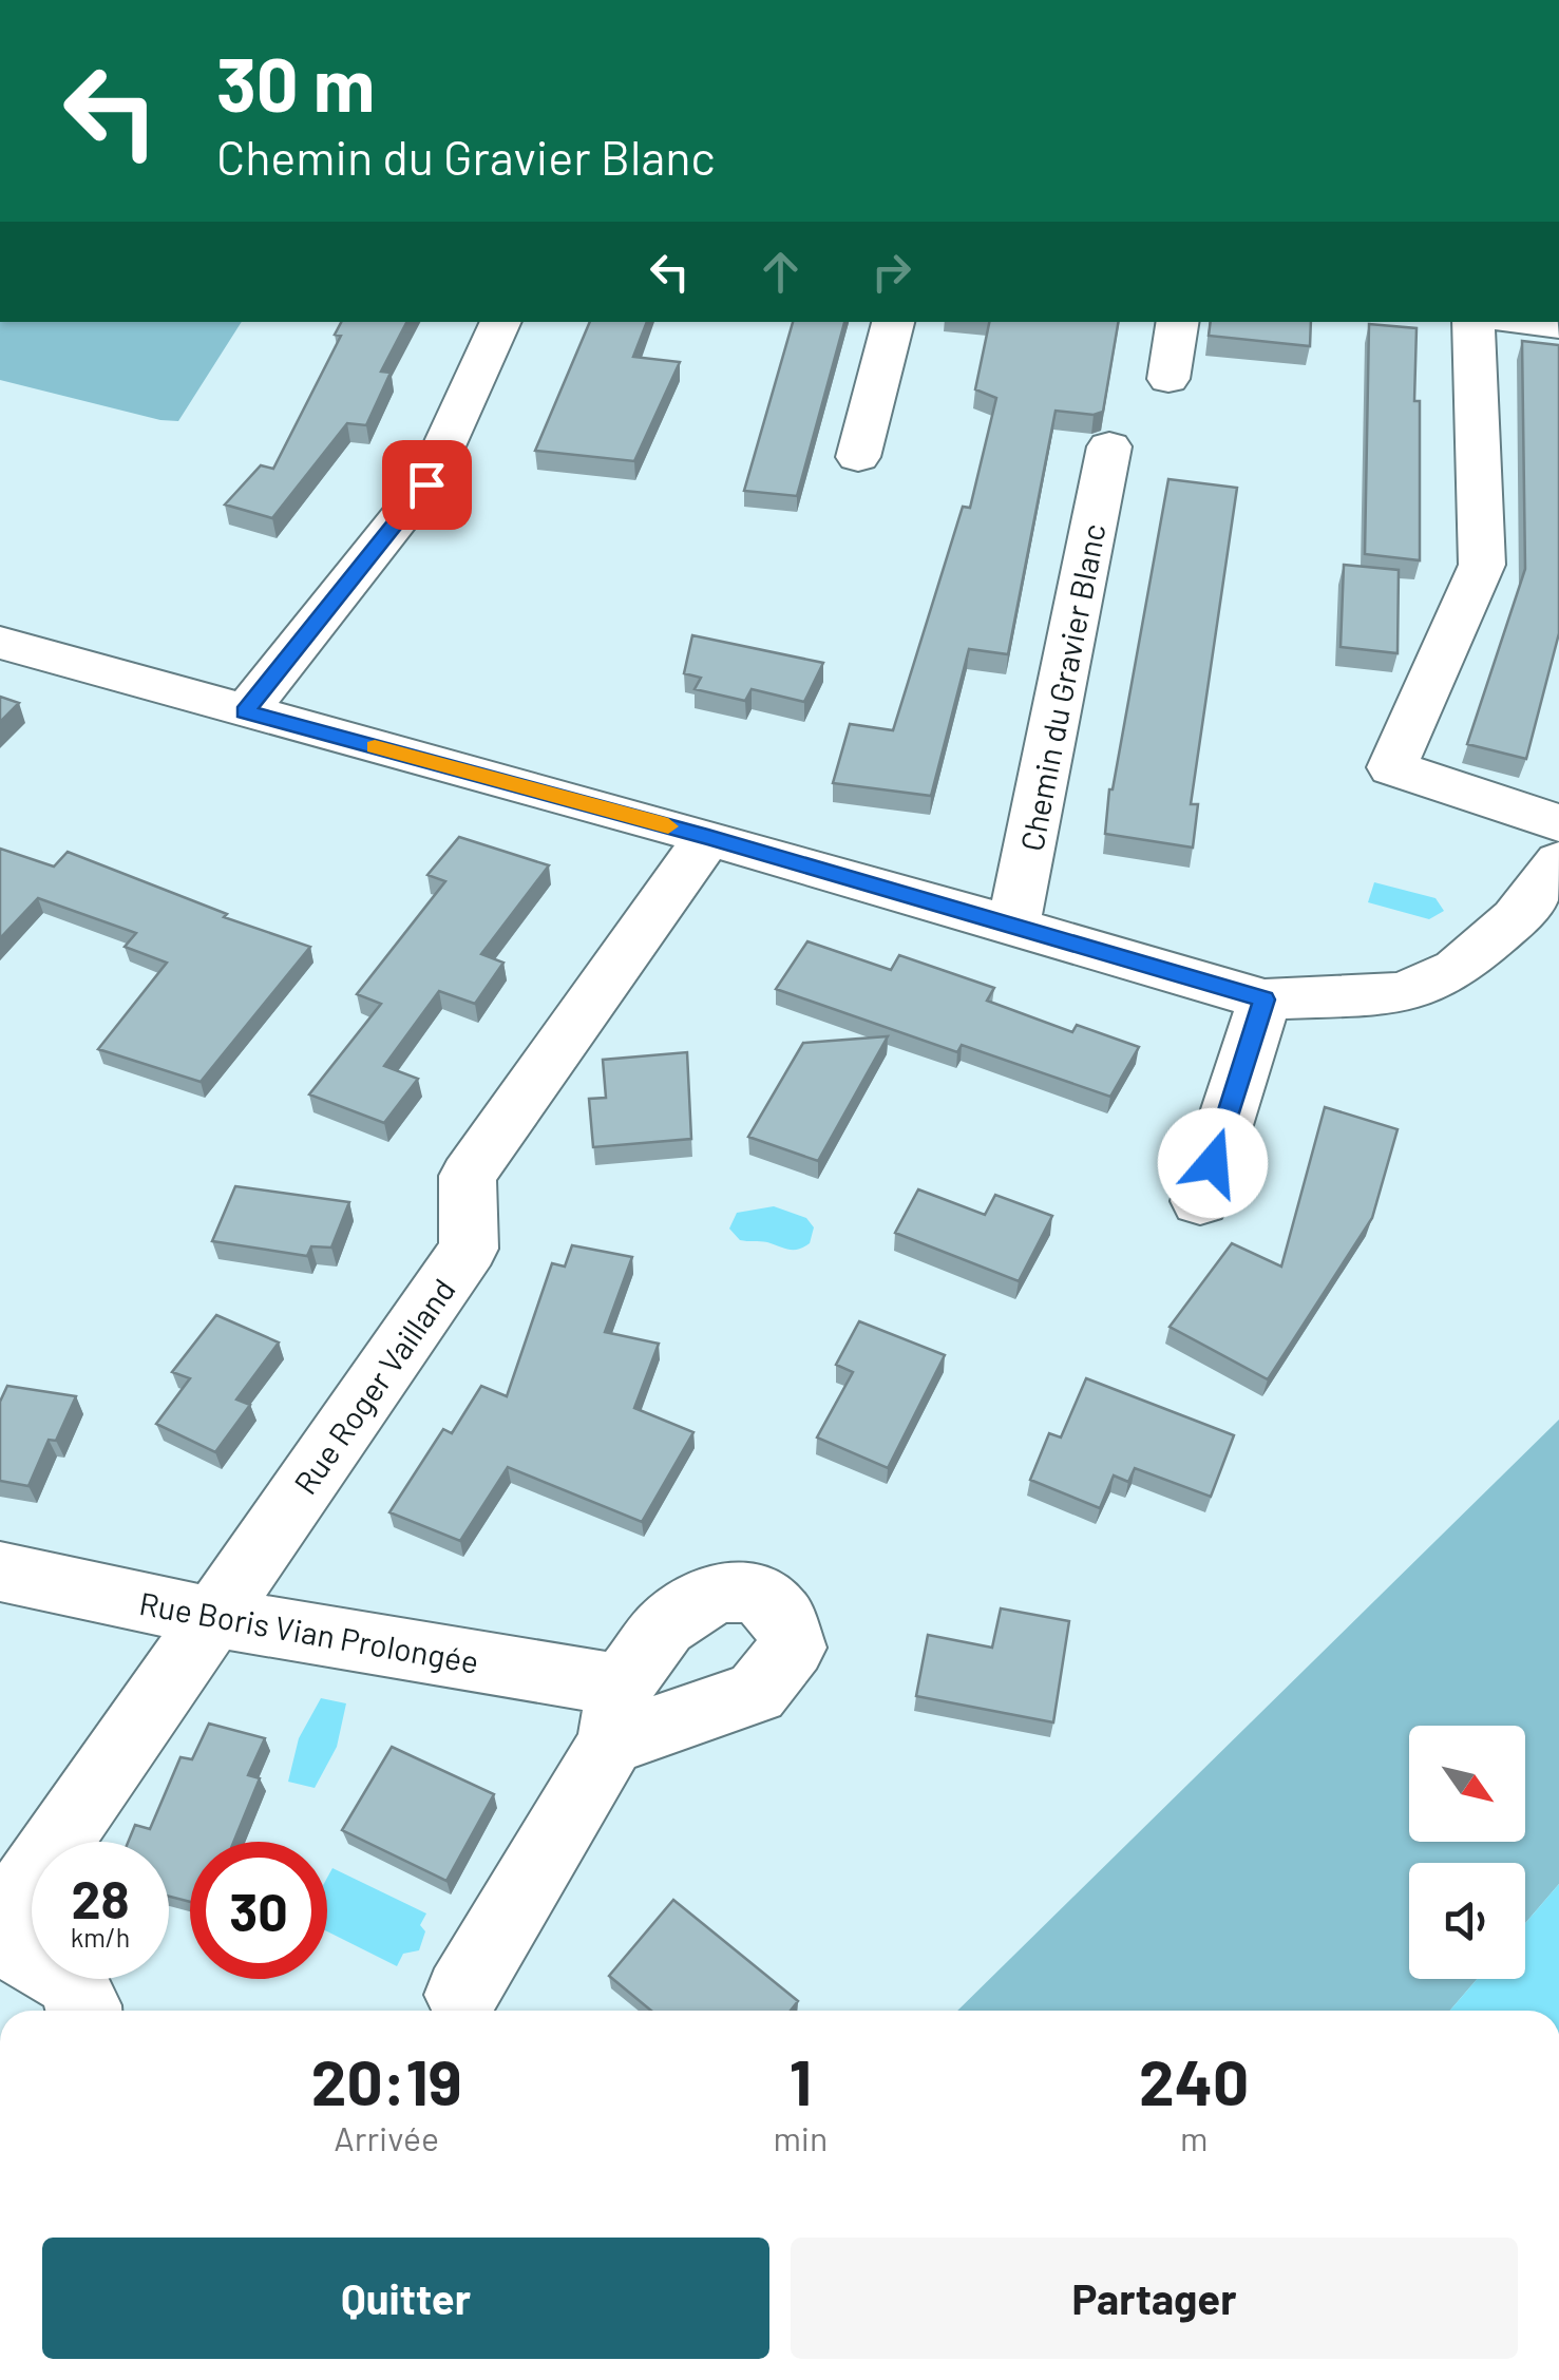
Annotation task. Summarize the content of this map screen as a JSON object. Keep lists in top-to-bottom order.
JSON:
{
  "streets": {
    "street": ["Chemin du Gravier Blanc", "Rue Roger Vailland", "Rue Boris Vian Prolongée"]
  },
  "crossings": [
    ["Rue Roger Vailland", "Rue Boris Vian Prolongée"]
  ],
  "north": "bottom right",
  "page": {
    "turn": ["30 m", "Chemin du Gravier Blanc"],
    "speed": "28 km/h",
    "limit": "30",
    "eta": [
      "20:19",
      "Arrivée",
      "1",
      "min",
      "240",
      "m"
    ],
    "buttons": ["Quitter", "Partager"]
  }
}
